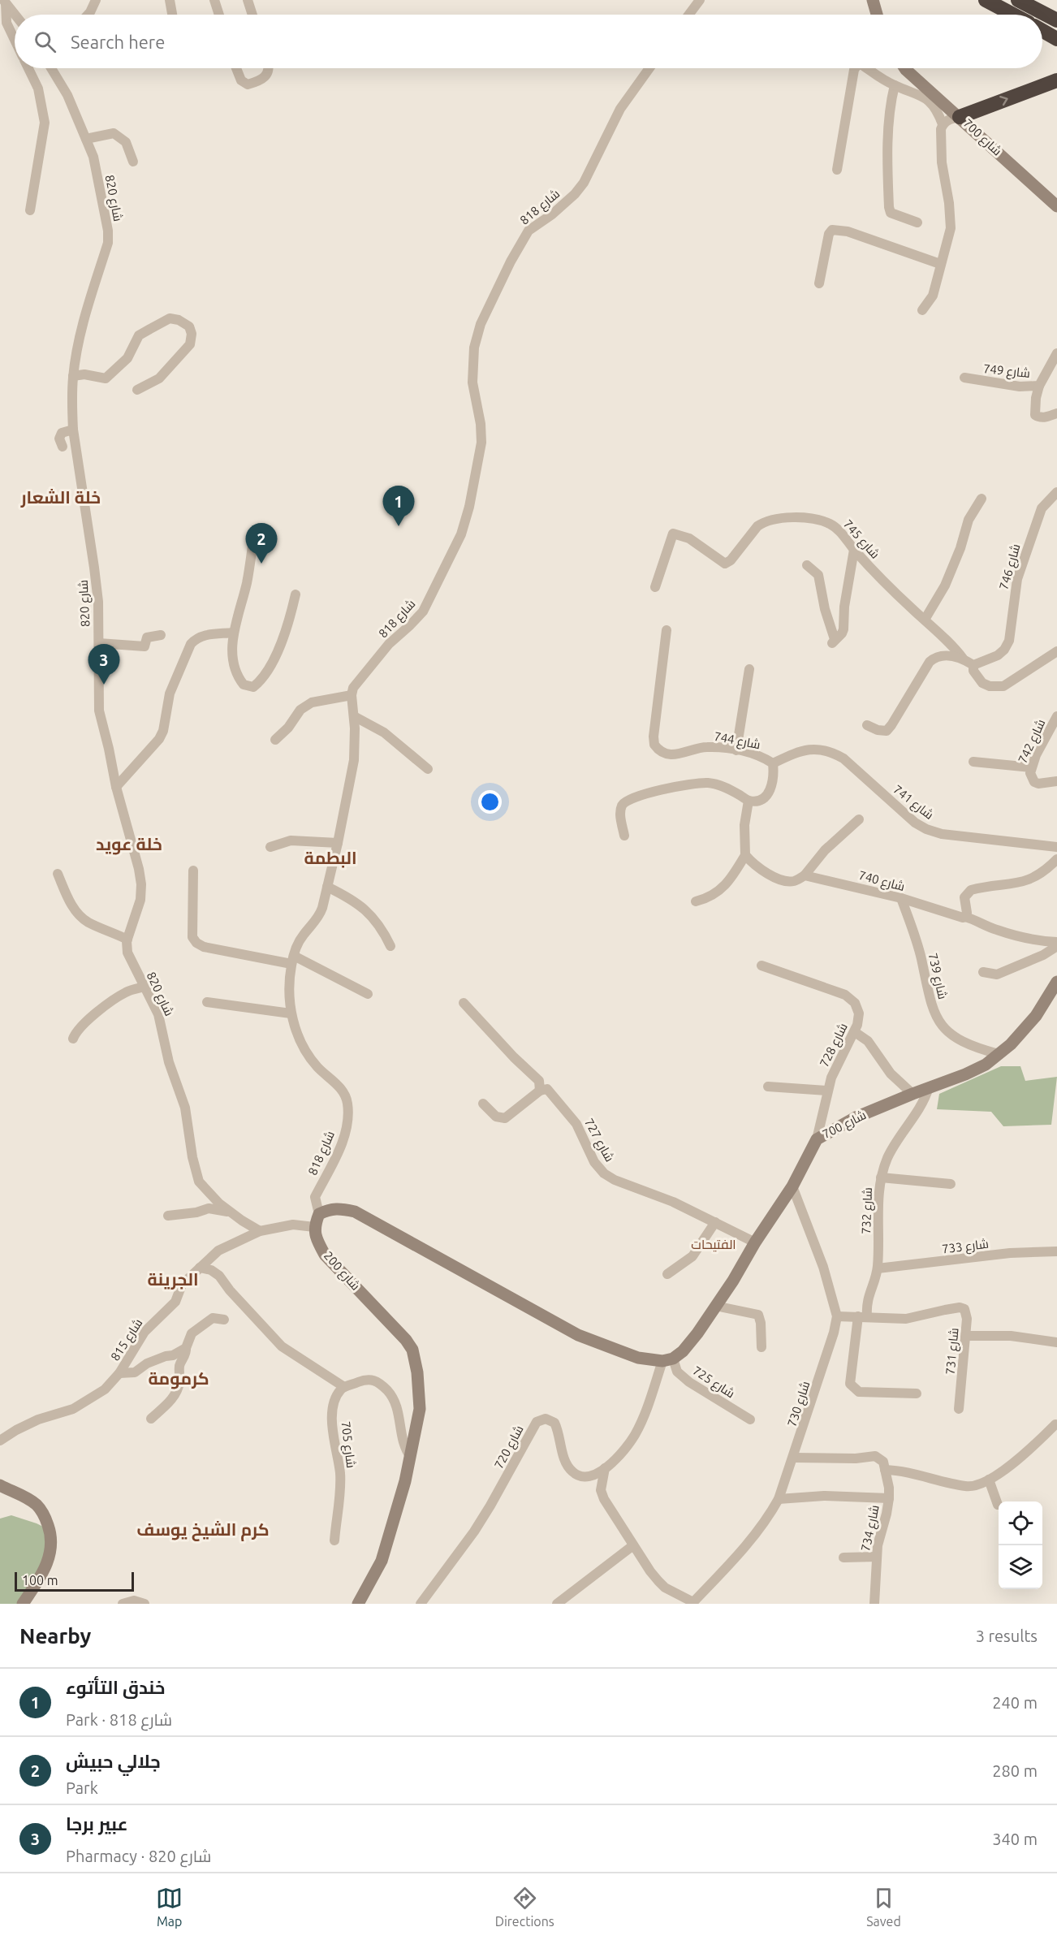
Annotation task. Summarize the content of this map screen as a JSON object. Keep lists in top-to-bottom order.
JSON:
{
  "streets": {
    "main road": ["شارع 700", "شارع 200"],
    "street": [
      "شارع 820",
      "شارع 818",
      "شارع 749",
      "شارع 745",
      "شارع 746",
      "شارع 744",
      "شارع 742",
      "شارع 741",
      "شارع 740",
      "شارع 739",
      "شارع 728",
      "شارع 727",
      "شارع 732",
      "شارع 733",
      "شارع 815",
      "شارع 731",
      "شارع 725",
      "شارع 730",
      "شارع 705",
      "شارع 720",
      "شارع 734"
    ]
  },
  "crossings": [
    ["شارع 700", "شارع 739"],
    ["شارع 700", "شارع 728"],
    ["شارع 700", "شارع 727"],
    ["شارع 700", "شارع 732"],
    ["شارع 700", "شارع 725"],
    ["شارع 700", "شارع 730"],
    ["شارع 700", "شارع 720"],
    ["شارع 820", "شارع 815"],
    ["شارع 744", "شارع 741"],
    ["شارع 740", "شارع 739"],
    ["شارع 732", "شارع 733"],
    ["شارع 732", "شارع 731"],
    ["شارع 200", "شارع 815"],
    ["شارع 731", "شارع 730"],
    ["شارع 725", "شارع 720"]
  ],
  "districts": [
    "خلة الشعار",
    "خلة عويد",
    "البطمة",
    "الفتيحات",
    "الجرينة",
    "كرمومة",
    "كرم الشيخ يوسف"
  ],
  "scale_bar": "100 m",
  "page": {
    "search": "Search here",
    "pins": ["1", "2", "3"],
    "scale": "100 m",
    "heading": ["Nearby", "3 results"],
    "list": [
      {
        "mark": "1",
        "name": "خندق التأتوء",
        "note": "Park · شارع 818",
        "value": "240 m"
      },
      {
        "mark": "2",
        "name": "جلالي حبيش",
        "note": "Park",
        "value": "280 m"
      },
      {
        "mark": "3",
        "name": "عبير برجا",
        "note": "Pharmacy · شارع 820",
        "value": "340 m"
      }
    ],
    "nav": ["Map", "Directions", "Saved"]
  }
}
